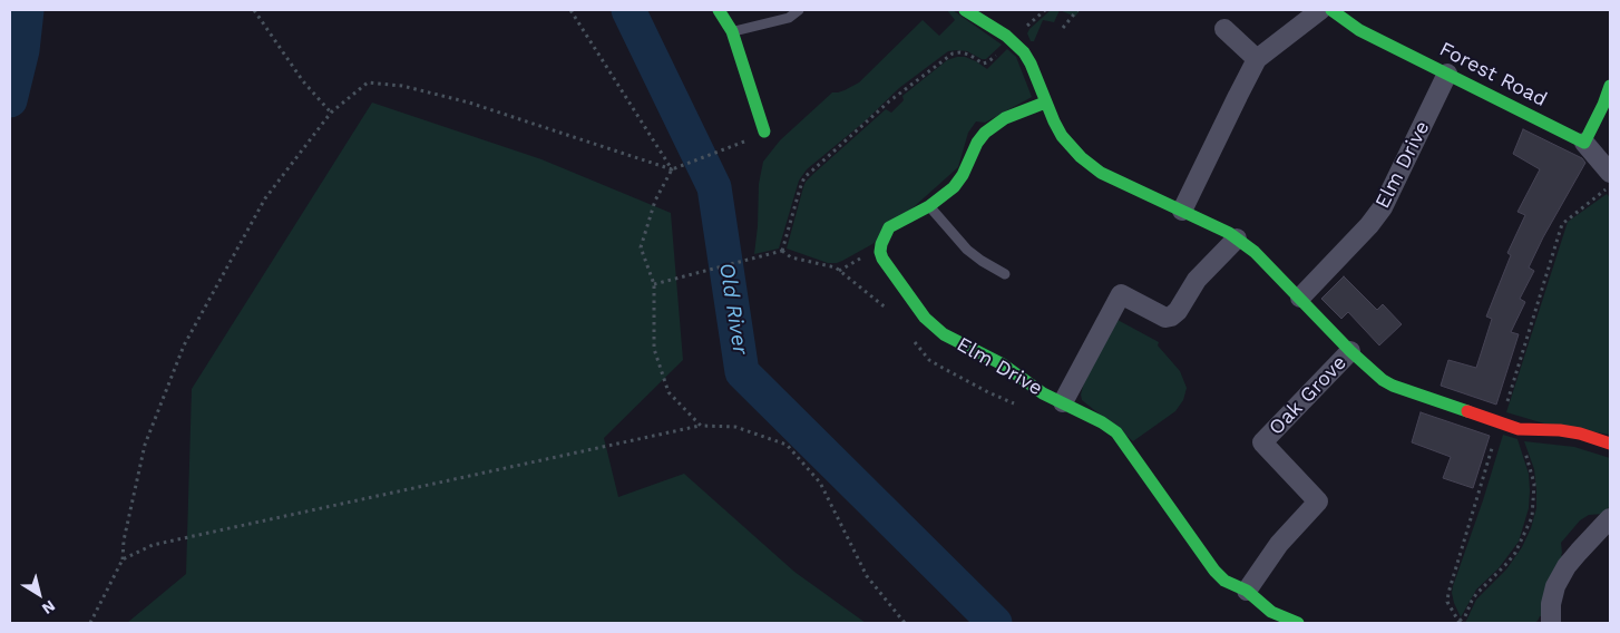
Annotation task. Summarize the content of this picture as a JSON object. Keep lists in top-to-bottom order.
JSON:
{
  "streets": {
    "street": ["Forest Road", "Elm Drive", "Oak Grove"]
  },
  "crossings": [
    ["Forest Road", "Elm Drive"],
    ["Elm Drive", "Oak Grove"]
  ],
  "water": ["Old River"],
  "north": "bottom right"
}
